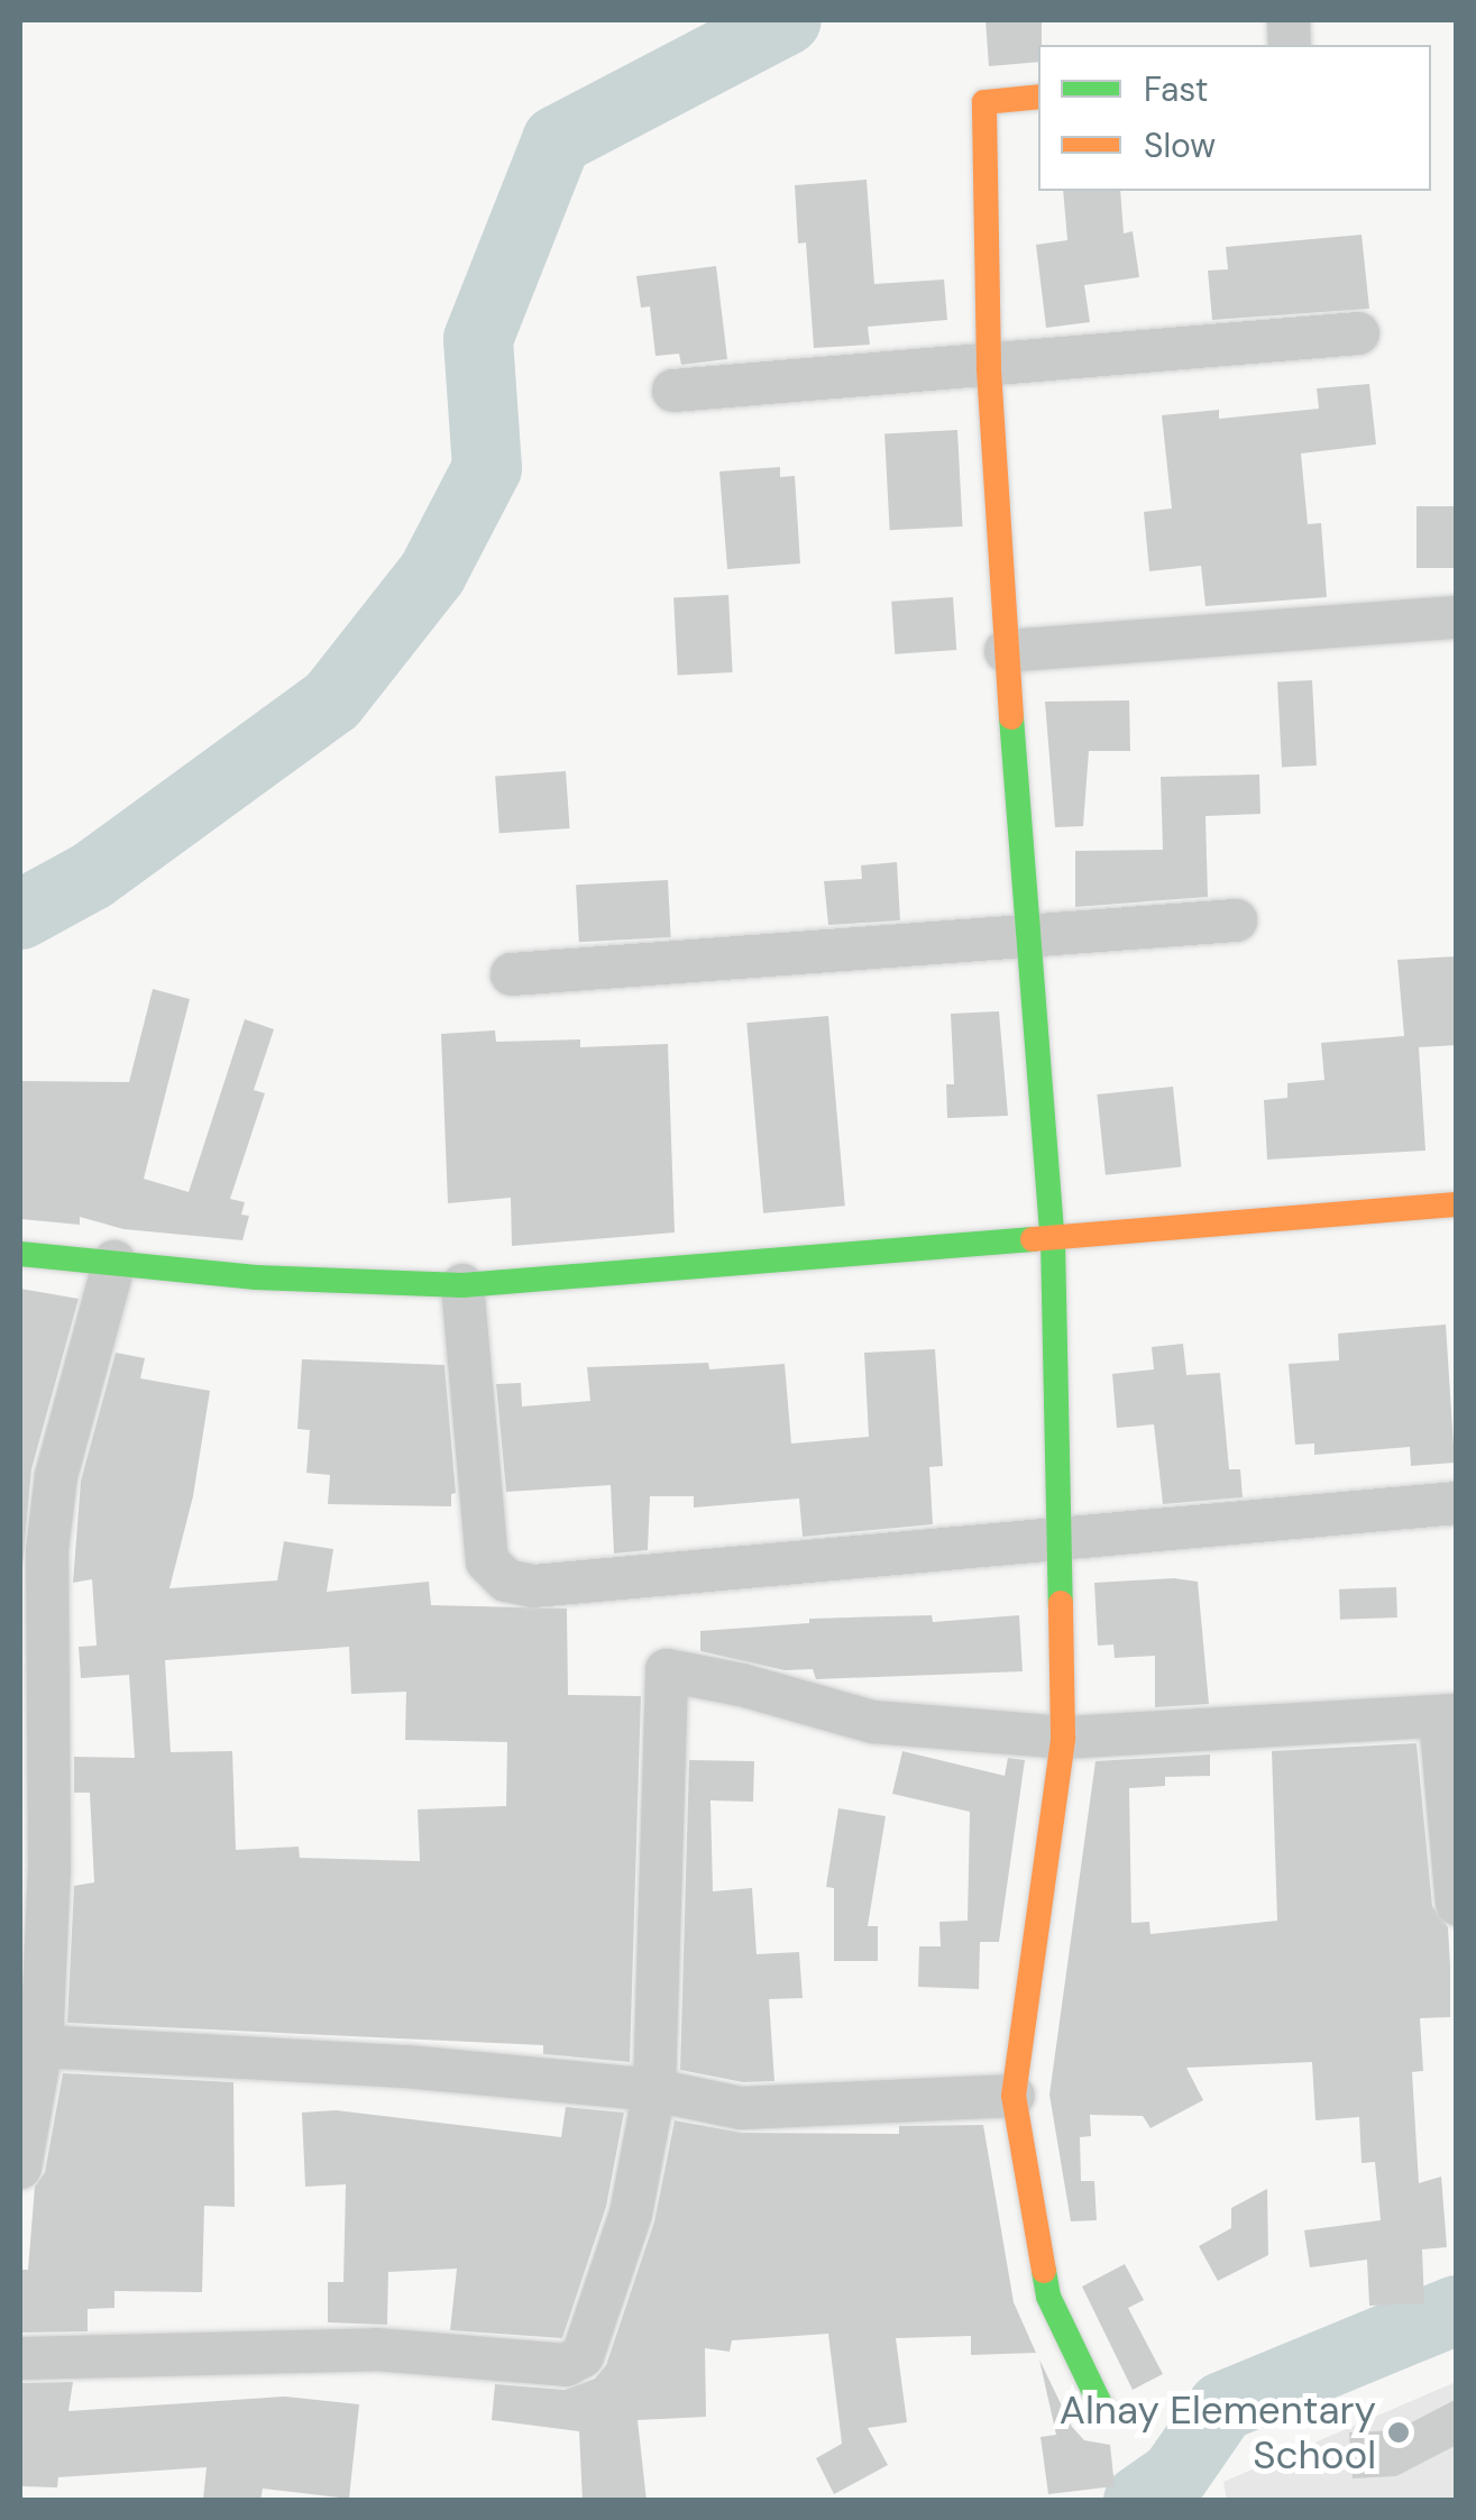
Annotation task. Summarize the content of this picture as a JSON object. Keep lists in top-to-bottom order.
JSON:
{
  "places": ["Alnay Elementary School"],
  "legend": ["Fast", "Slow"]
}
